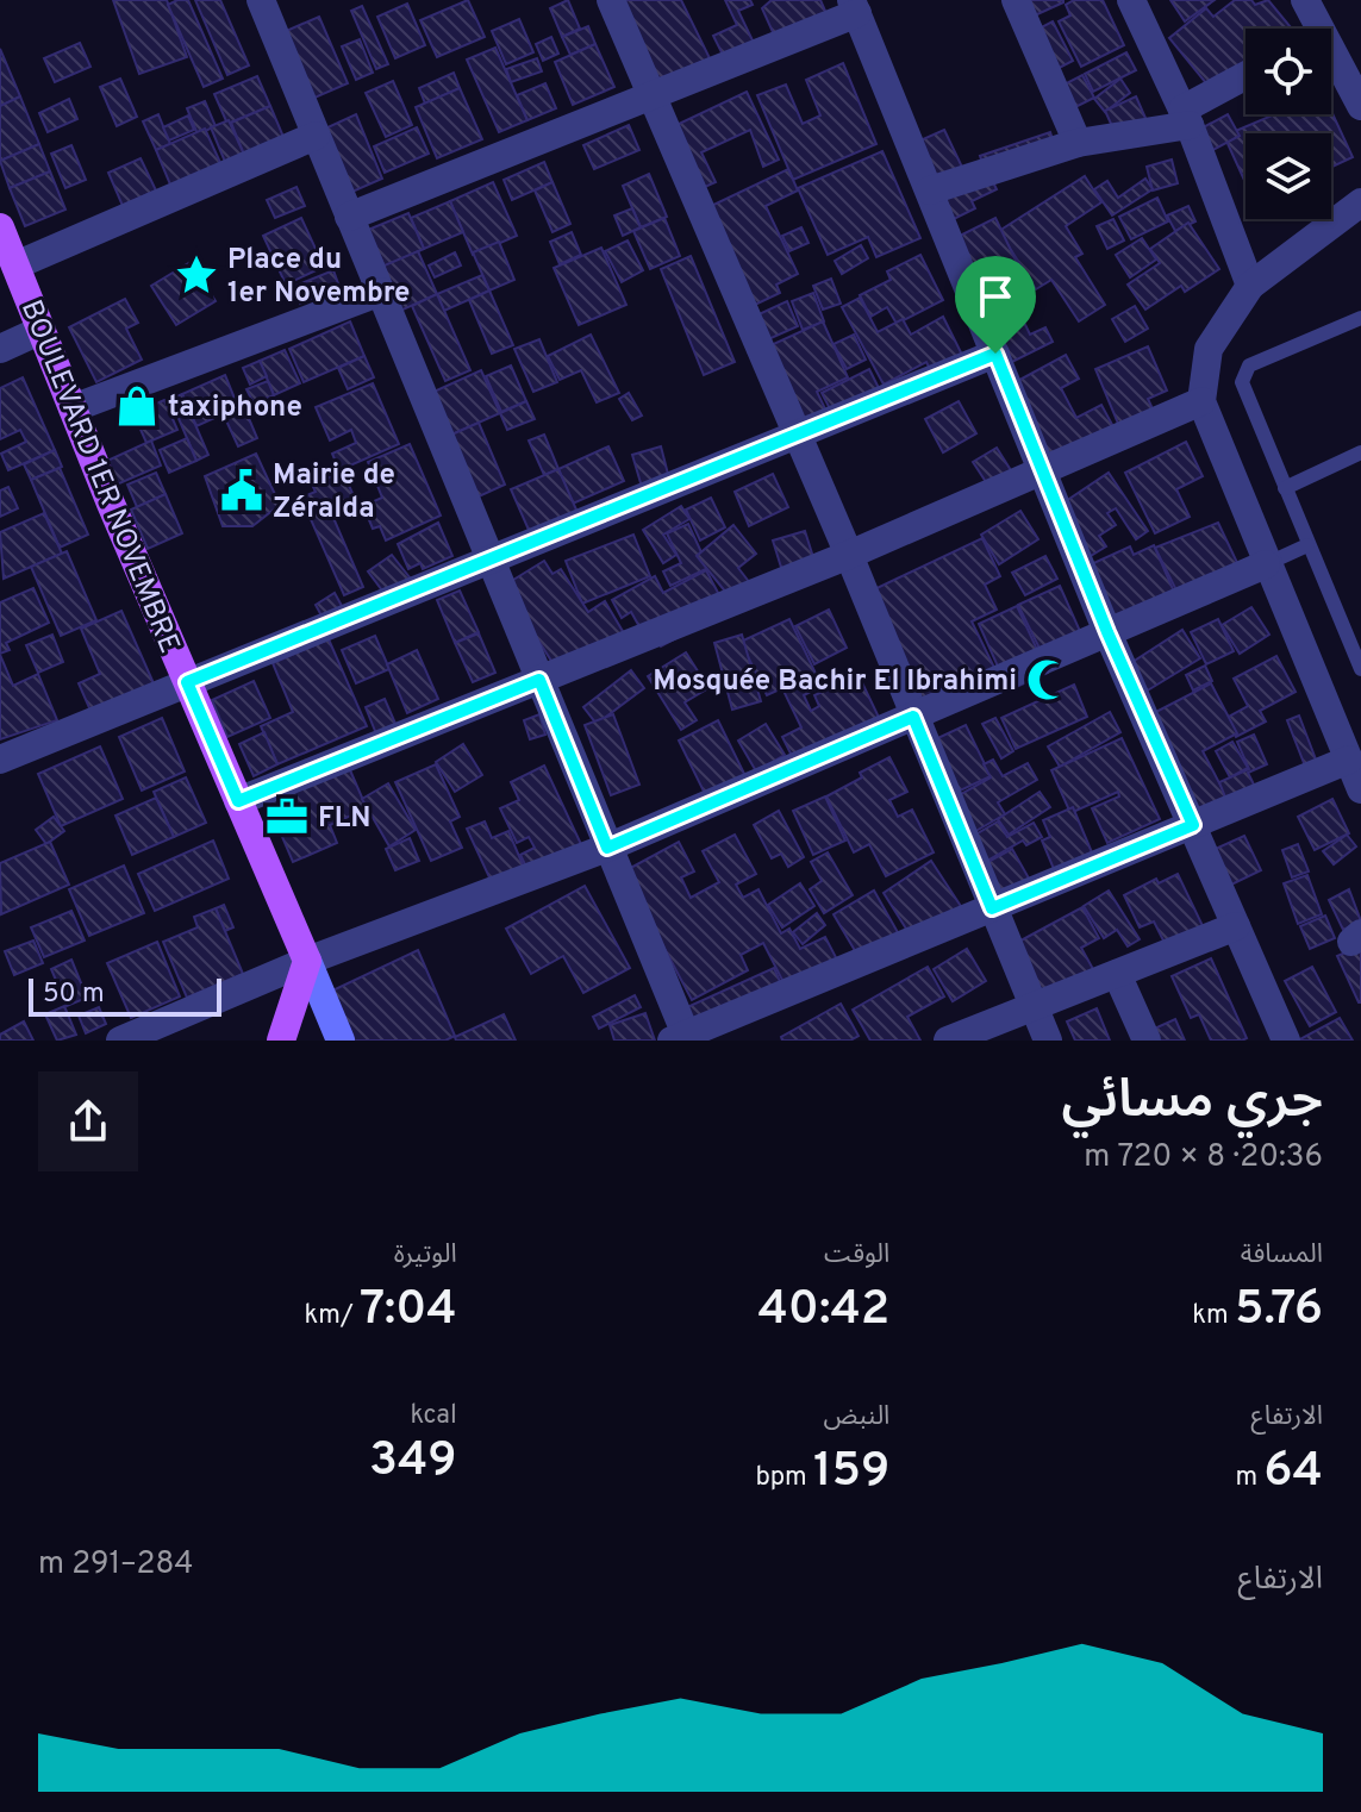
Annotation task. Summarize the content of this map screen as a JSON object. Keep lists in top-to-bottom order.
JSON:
{
  "streets": {
    "main road": ["BOULEVARD 1ER NOVEMBRE"]
  },
  "places": {
    "place": ["Place du 1er Novembre"],
    "shop": ["taxiphone"],
    "public building": ["Mairie de Zéralda"],
    "mosque": ["Mosquée Bachir El Ibrahimi"],
    "office": ["FLN"]
  },
  "scale_bar": "50 m",
  "page": {
    "scale": "50 m",
    "heading": ["جري مسائي", "20:36 · 8 × 720 m"],
    "stats": [
      ["المسافة", "5.76 km"],
      ["الوقت", "40:42"],
      ["الوتيرة", "7:04 /km"],
      ["الارتفاع", "64 m"],
      ["النبض", "159 bpm"],
      ["kcal", "349"]
    ],
    "chart": ["الارتفاع", "284–291 m"]
  }
}
